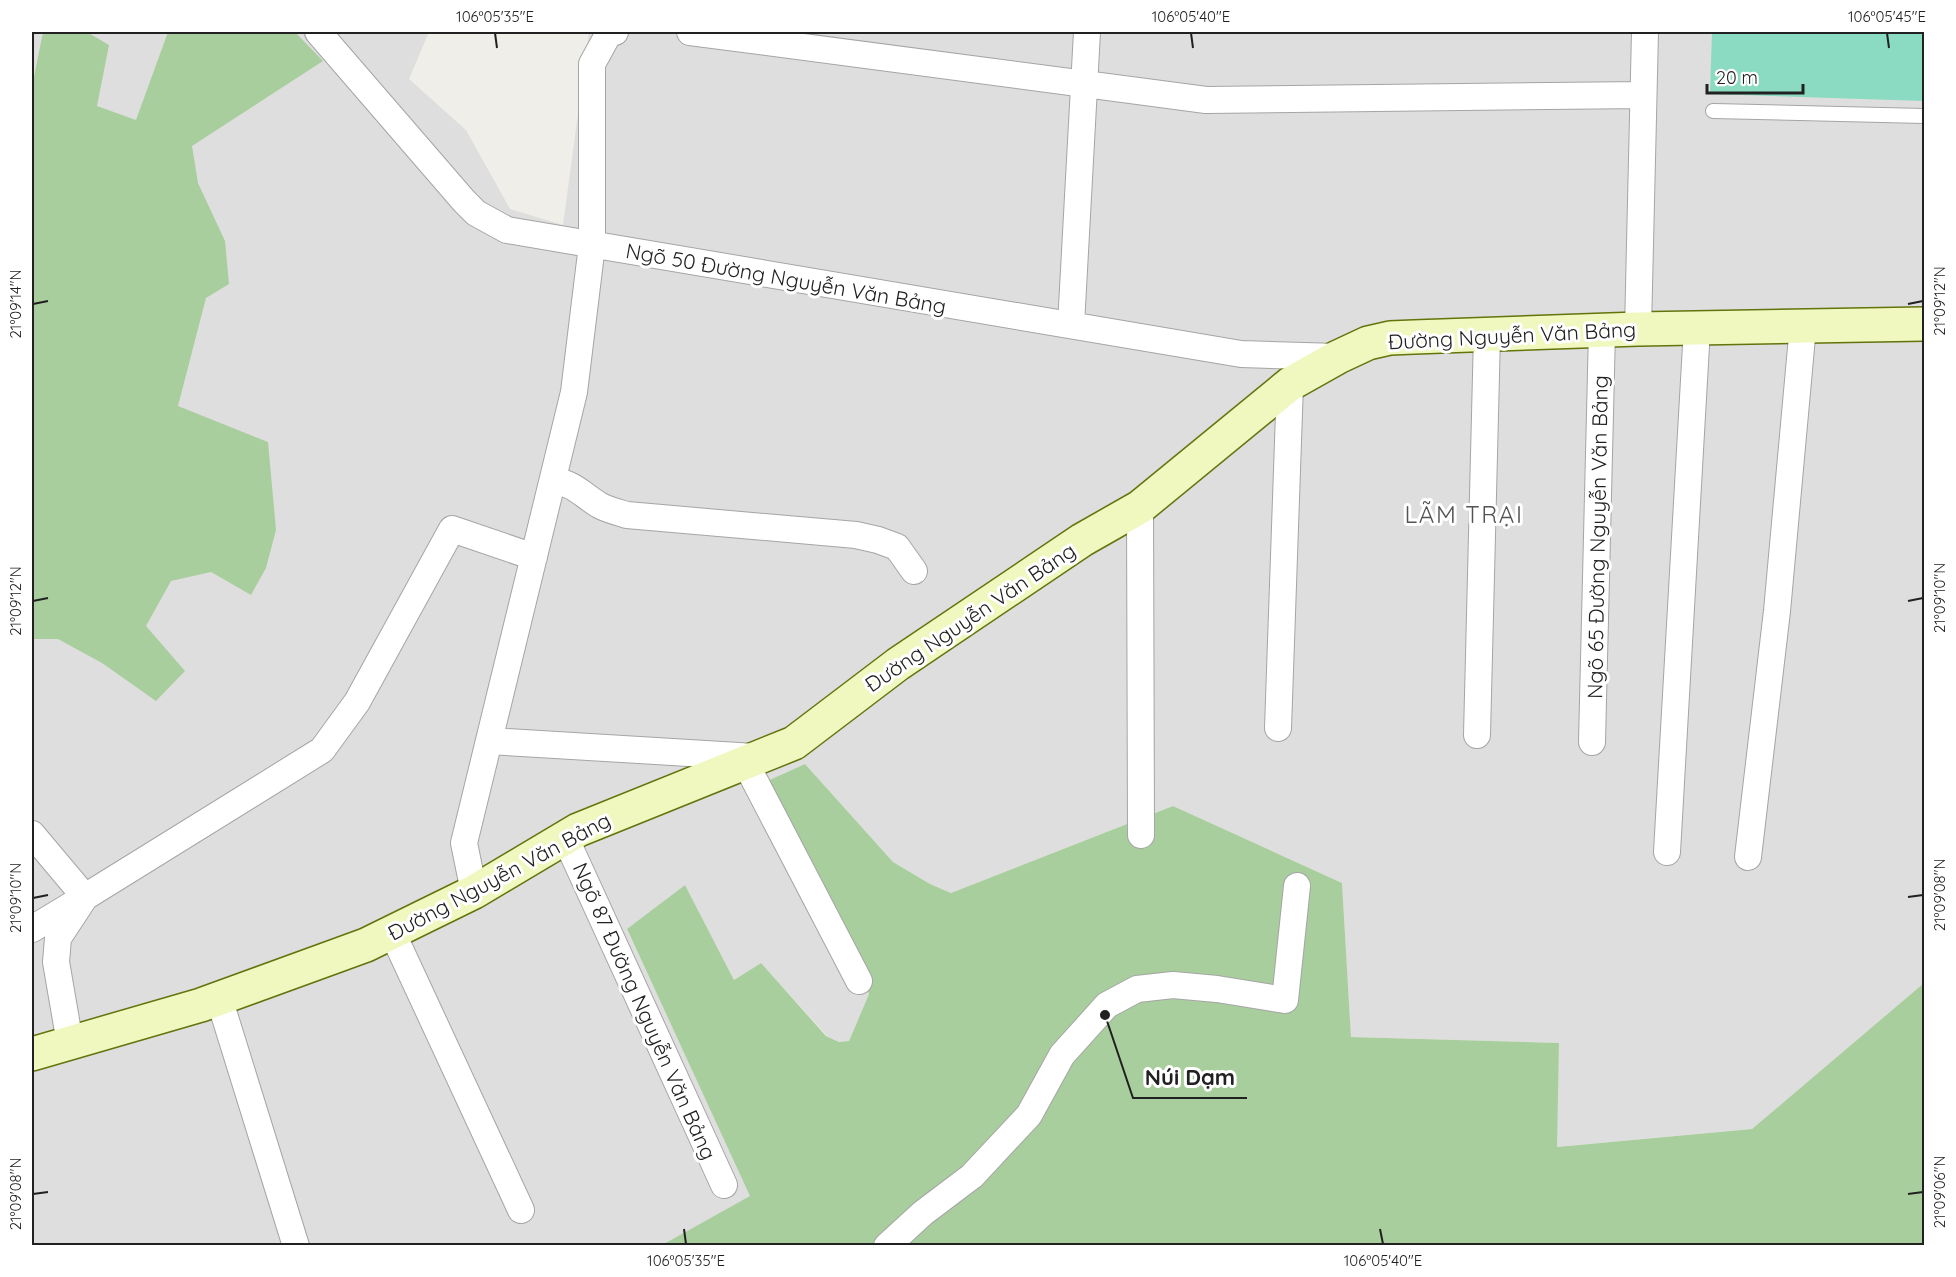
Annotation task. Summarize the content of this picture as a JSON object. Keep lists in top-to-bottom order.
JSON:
{
  "streets": {
    "street": [
      "Ngõ 50 Đường Nguyễn Văn Bảng",
      "Đường Nguyễn Văn Bảng",
      "Ngõ 65 Đường Nguyễn Văn Bảng",
      "Ngõ 87 Đường Nguyễn Văn Bảng"
    ]
  },
  "crossings": [
    ["Ngõ 50 Đường Nguyễn Văn Bảng", "Đường Nguyễn Văn Bảng"],
    ["Đường Nguyễn Văn Bảng", "Ngõ 65 Đường Nguyễn Văn Bảng"],
    ["Đường Nguyễn Văn Bảng", "Ngõ 87 Đường Nguyễn Văn Bảng"]
  ],
  "districts": ["LÃM TRẠI"],
  "places": ["Núi Dạm"],
  "scale_bar": "20 m",
  "coordinates": [
    "106°05'35\"E",
    "106°05'40\"E",
    "106°05'45\"E",
    "21°09'12\"N",
    "21°09'14\"N",
    "21°09'10\"N",
    "21°09'08\"N",
    "21°09'06\"N"
  ]
}
